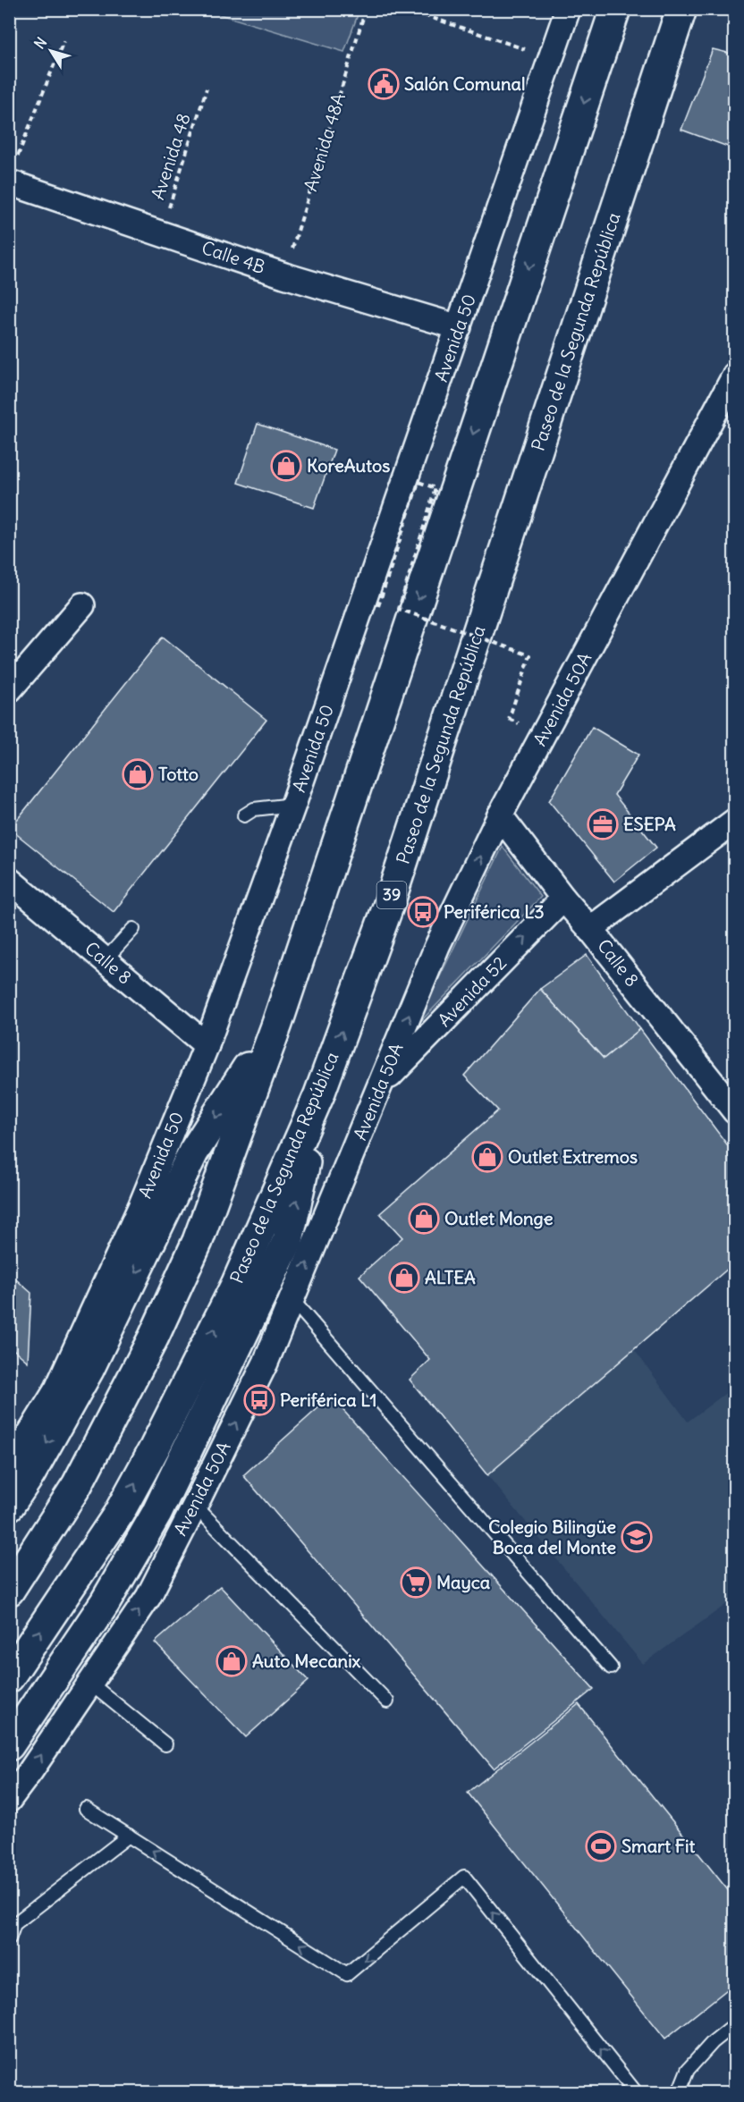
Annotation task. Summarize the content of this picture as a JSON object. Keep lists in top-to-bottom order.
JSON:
{
  "streets": {
    "highway": ["Paseo de la Segunda República", "39"],
    "street": [
      "Calle 4B",
      "Avenida 50",
      "Avenida 50A",
      "Calle 8",
      "Avenida 52"
    ],
    "path": ["Avenida 48A", "Avenida 48"]
  },
  "crossings": [
    ["Avenida 48A", "Calle 4B"],
    ["Avenida 48", "Calle 4B"],
    ["Calle 4B", "Avenida 50"],
    ["Avenida 50", "Calle 8"],
    ["Avenida 50A", "Calle 8"],
    ["Avenida 50A", "Avenida 52"],
    ["Calle 8", "Avenida 52"]
  ],
  "one_way": ["Avenida 50A", "Avenida 52"],
  "places": {
    "public building": ["Salón Comunal"],
    "shop": [
      "KoreAutos",
      "Totto",
      "Outlet Extremos",
      "Outlet Monge",
      "ALTEA",
      "Auto Mecanix"
    ],
    "office": ["ESEPA"],
    "bus stop": ["Periférica L3", "Periférica L1"],
    "school or university": ["Colegio Bilingüe Boca del Monte"],
    "supermarket": ["Mayca"],
    "sports": ["Smart Fit"]
  },
  "north": "top left"
}
